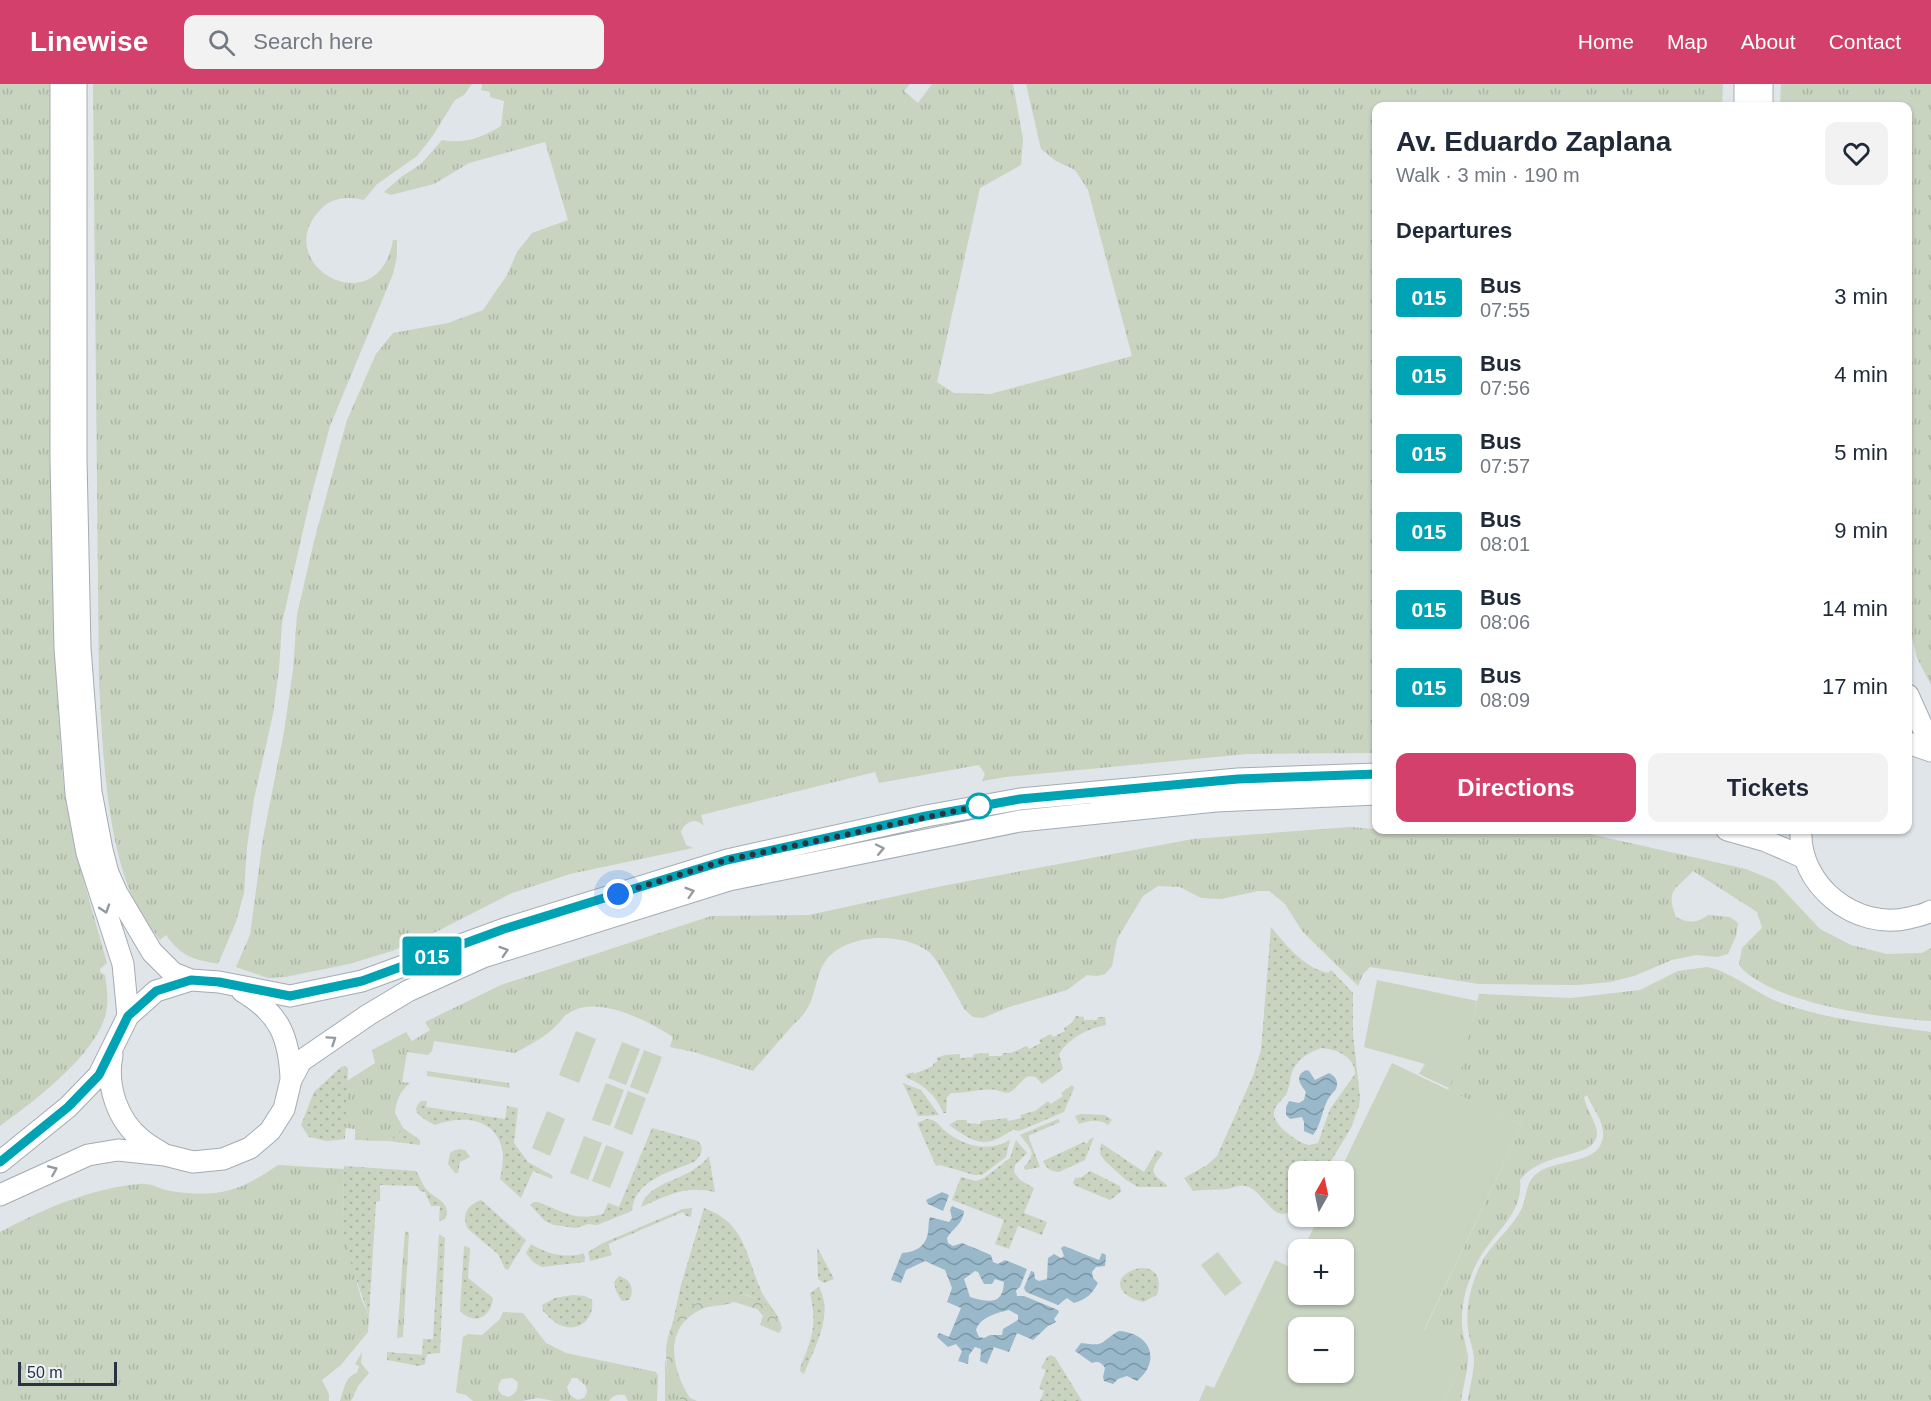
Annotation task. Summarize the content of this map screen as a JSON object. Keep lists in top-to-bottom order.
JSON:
{
  "lines": ["bus line 015"],
  "scale_bar": "50 m",
  "north": "top",
  "page": {
    "header": "Linewise",
    "search": "Search here",
    "nav": [
      "Home",
      "Map",
      "About",
      "Contact"
    ],
    "on_map": "015",
    "heading": [
      ["Av. Eduardo Zaplana", "Walk · 3 min · 190 m"],
      "Departures"
    ],
    "list": [
      {
        "mark": "015",
        "name": "Bus",
        "note": "07:55",
        "value": "3 min"
      },
      {
        "mark": "015",
        "name": "Bus",
        "note": "07:56",
        "value": "4 min"
      },
      {
        "mark": "015",
        "name": "Bus",
        "note": "07:57",
        "value": "5 min"
      },
      {
        "mark": "015",
        "name": "Bus",
        "note": "08:01",
        "value": "9 min"
      },
      {
        "mark": "015",
        "name": "Bus",
        "note": "08:06",
        "value": "14 min"
      },
      {
        "mark": "015",
        "name": "Bus",
        "note": "08:09",
        "value": "17 min"
      }
    ],
    "buttons": ["Directions", "Tickets"],
    "map_buttons": ["+", "−"],
    "scale": "50 m"
  }
}
